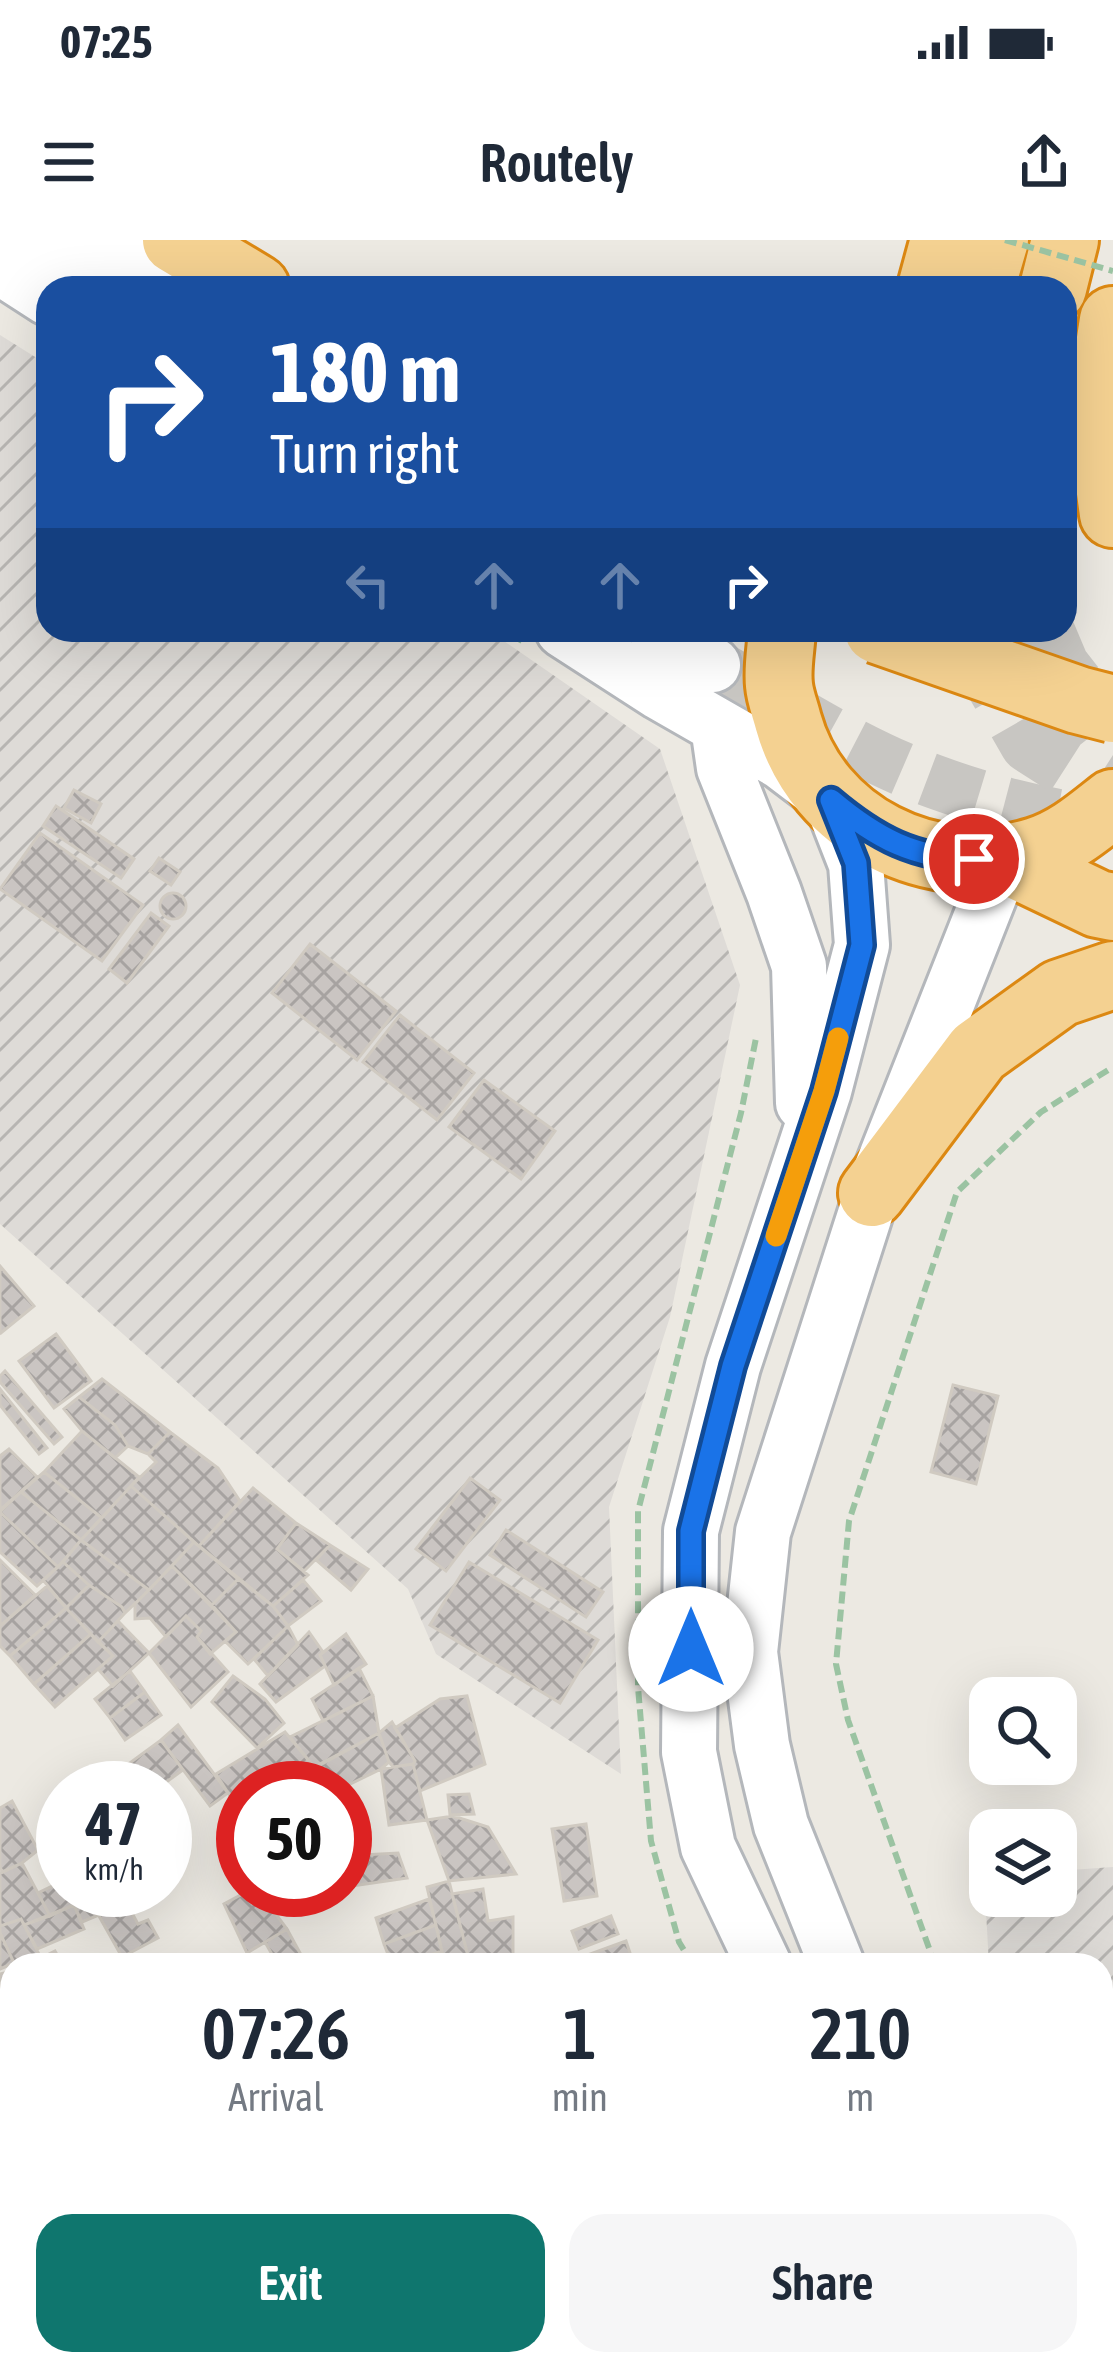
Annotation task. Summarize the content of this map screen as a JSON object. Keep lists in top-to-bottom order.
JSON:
{
  "page": {
    "status": "07:25",
    "header": "Routely",
    "turn": ["180 m", "Turn right"],
    "speed": "47 km/h",
    "limit": "50",
    "eta": [
      "07:26",
      "Arrival",
      "1",
      "min",
      "210",
      "m"
    ],
    "buttons": ["Exit", "Share"]
  }
}
